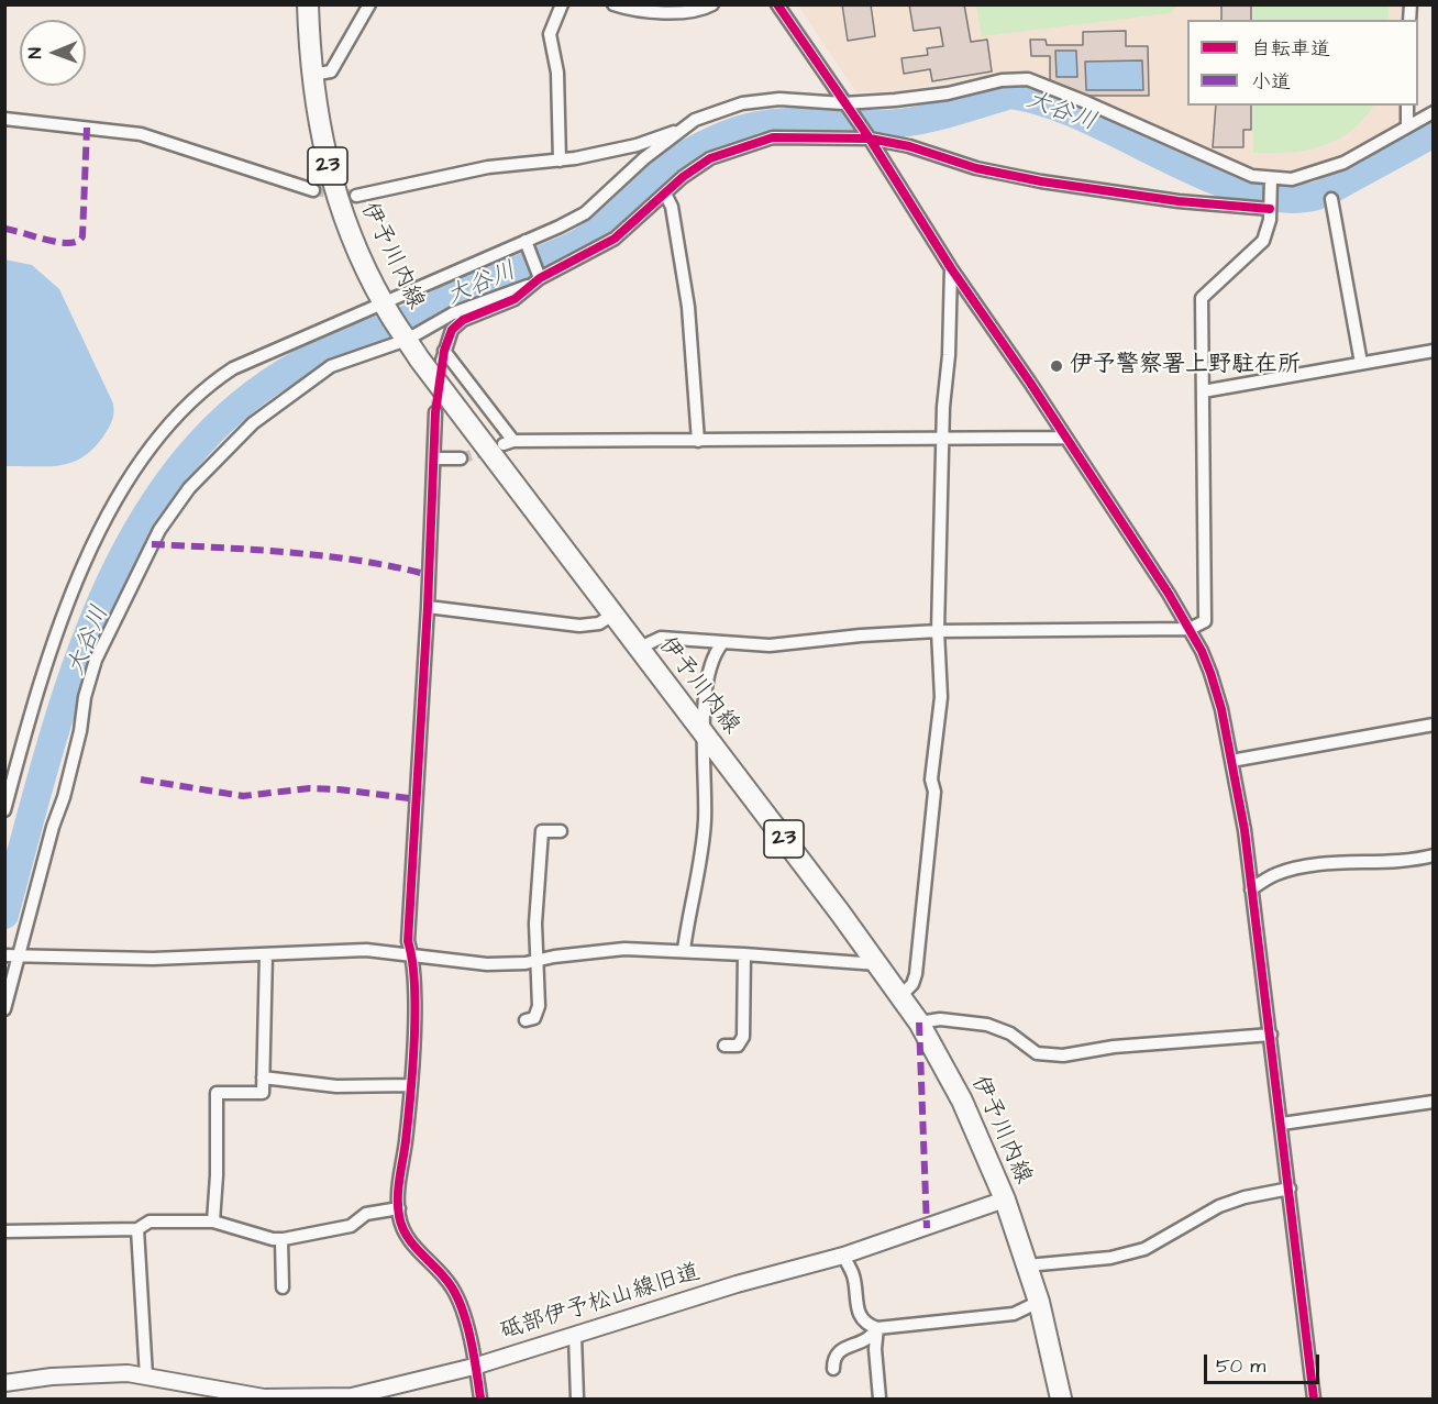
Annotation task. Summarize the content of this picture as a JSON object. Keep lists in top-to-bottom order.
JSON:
{
  "streets": {
    "main road": ["23", "伊予川内線"],
    "street": ["砥部伊予松山線旧道"]
  },
  "crossings": [
    ["伊予川内線", "砥部伊予松山線旧道"]
  ],
  "water": ["大谷川"],
  "places": ["伊予警察署上野駐在所"],
  "legend": ["自転車道", "小道"],
  "scale_bar": "50 m",
  "north": "left"
}
